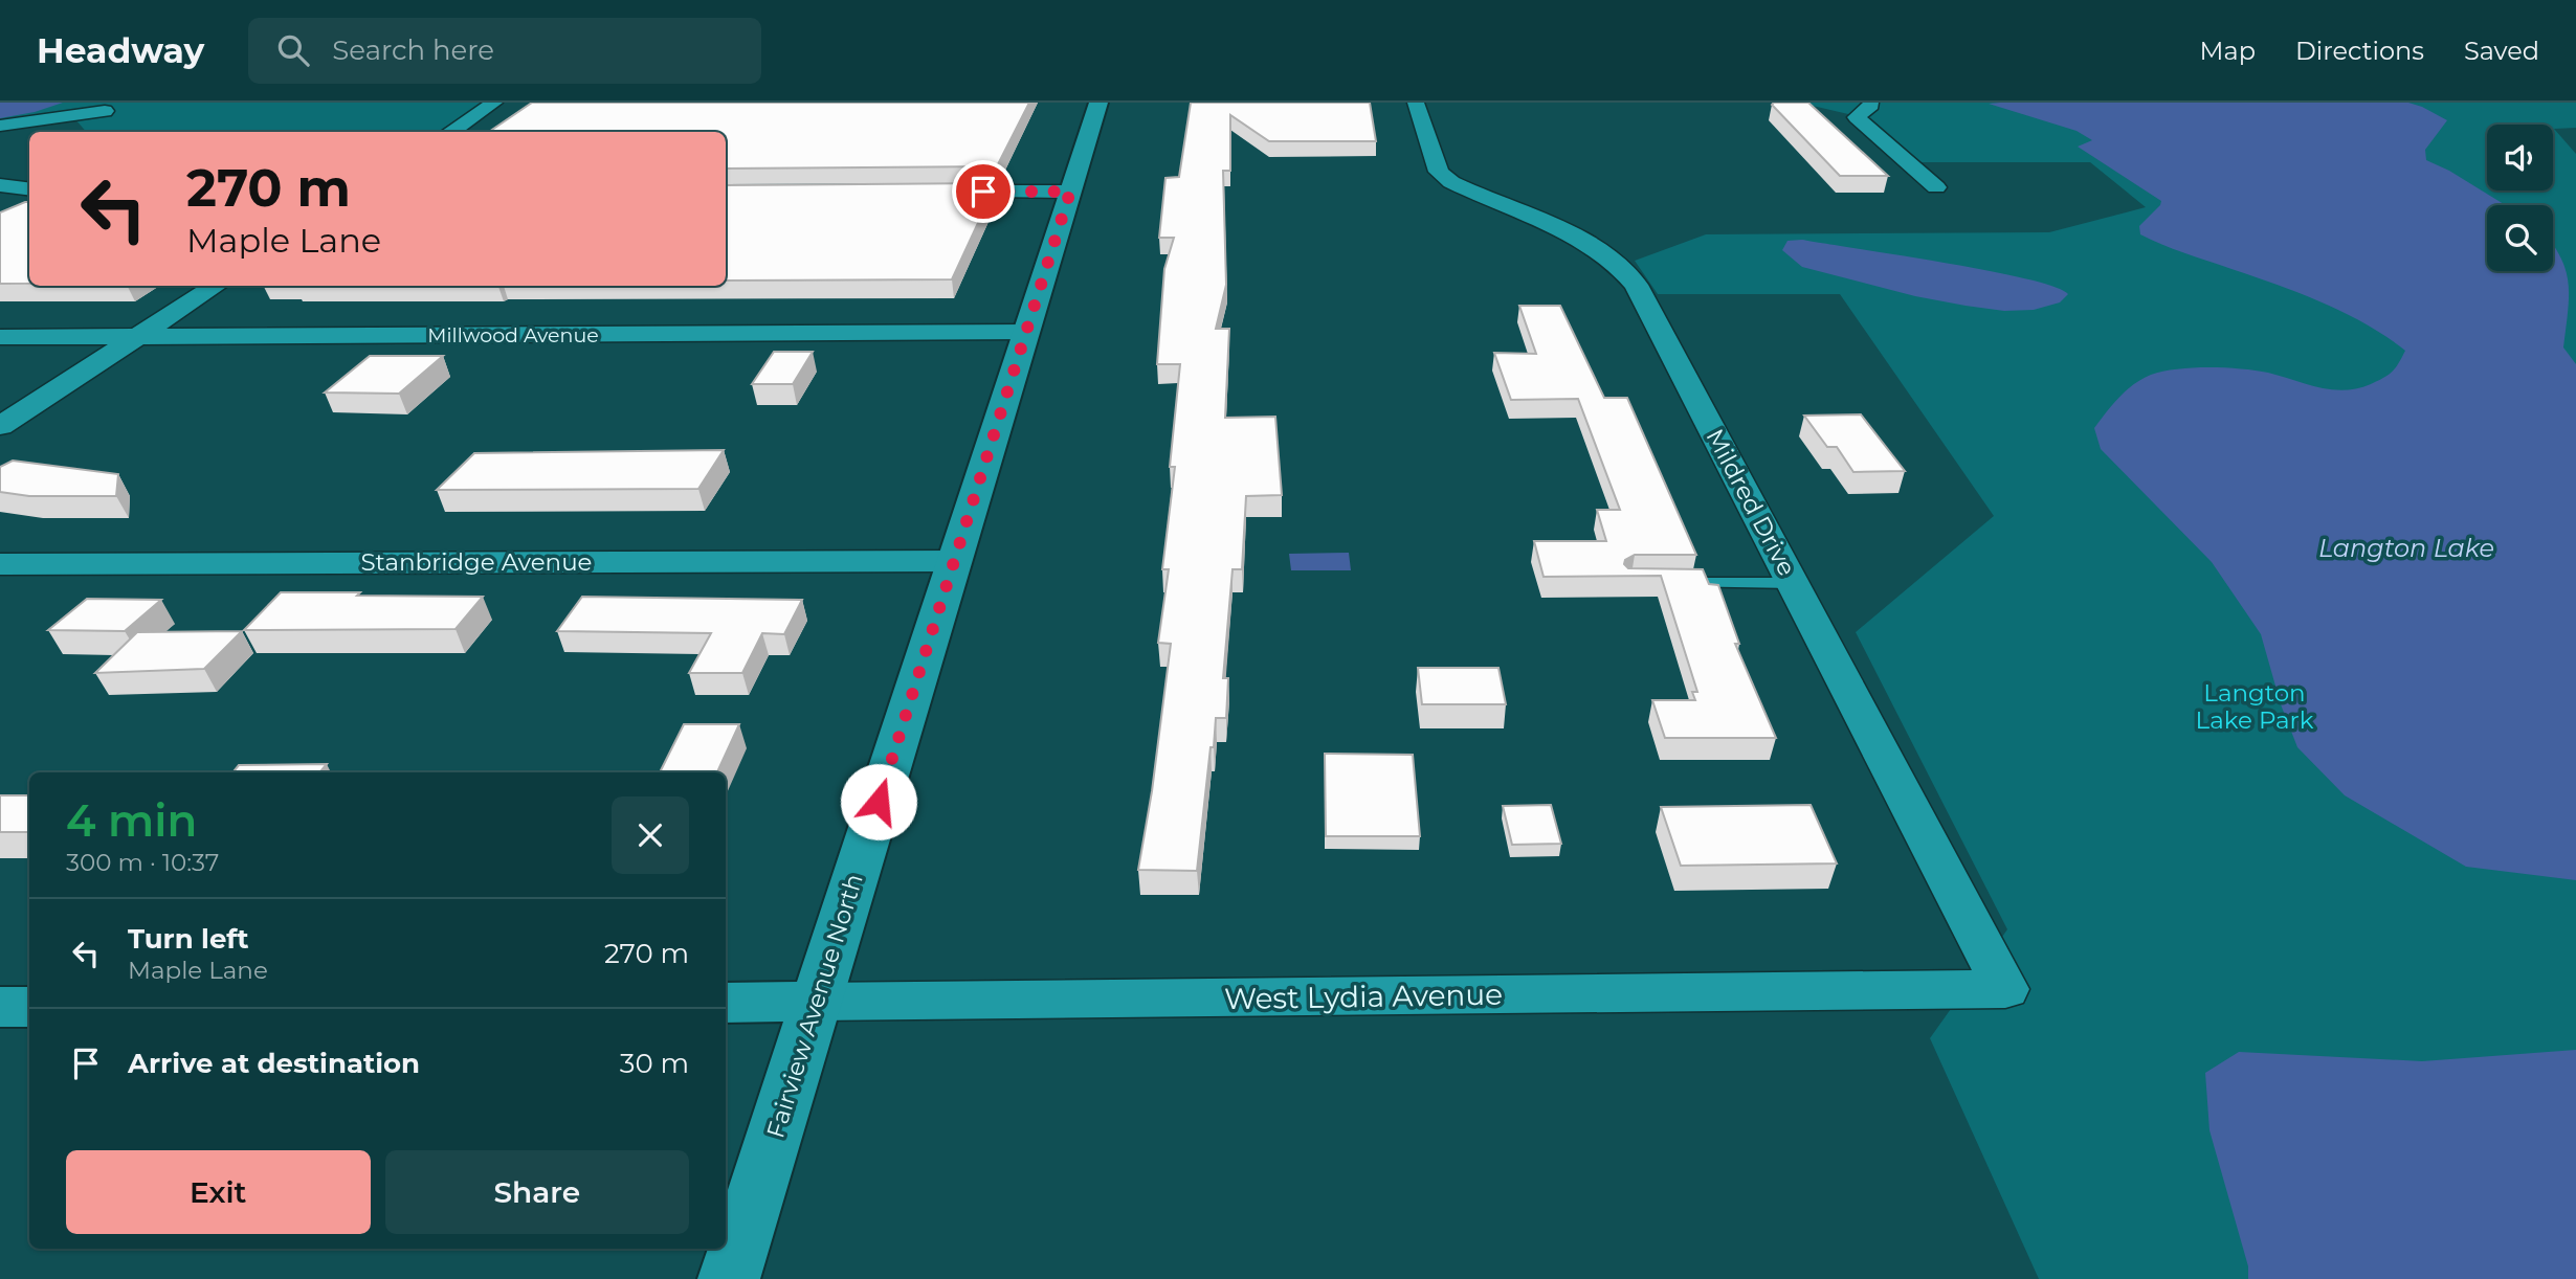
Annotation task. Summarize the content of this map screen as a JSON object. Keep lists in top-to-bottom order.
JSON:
{
  "streets": {
    "street": [
      "Millwood Avenue",
      "Mildred Drive",
      "Stanbridge Avenue",
      "West Lydia Avenue",
      "Fairview Avenue North"
    ]
  },
  "crossings": [
    ["Millwood Avenue", "Fairview Avenue North"],
    ["Mildred Drive", "West Lydia Avenue"],
    ["Stanbridge Avenue", "Fairview Avenue North"],
    ["West Lydia Avenue", "Fairview Avenue North"]
  ],
  "water": ["Langton Lake"],
  "parks": ["Langton Lake Park"],
  "page": {
    "header": "Headway",
    "search": "Search here",
    "nav": ["Map", "Directions", "Saved"],
    "turn": ["270 m", "Maple Lane"],
    "heading": ["4 min", "300 m · 10:37"],
    "list": [
      {
        "name": "Turn left",
        "note": "Maple Lane",
        "value": "270 m"
      },
      {
        "name": "Arrive at destination",
        "value": "30 m"
      }
    ],
    "buttons": ["Exit", "Share"]
  }
}
